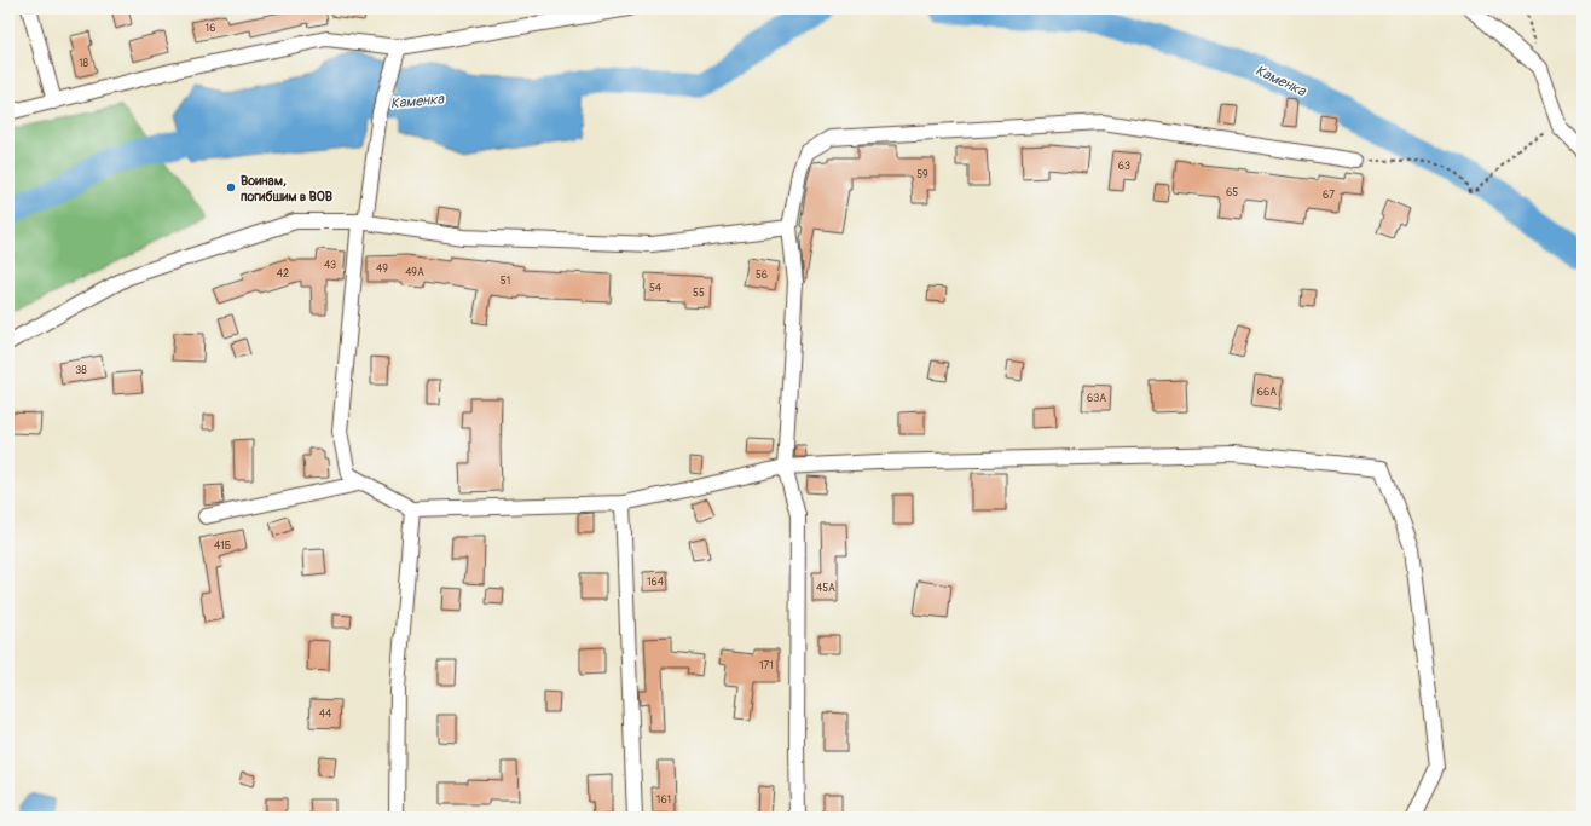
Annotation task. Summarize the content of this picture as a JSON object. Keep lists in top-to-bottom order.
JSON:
{
  "water": ["Каменка"],
  "places": ["Воинам, погибшим в ВОВ"],
  "house_numbers": [
    "16",
    "18",
    "63",
    "59",
    "65",
    "67",
    "43",
    "49",
    "49А",
    "42",
    "56",
    "51",
    "54",
    "55",
    "38",
    "66А",
    "63А",
    "41Б",
    "164",
    "45А",
    "171",
    "44",
    "161"
  ]
}
